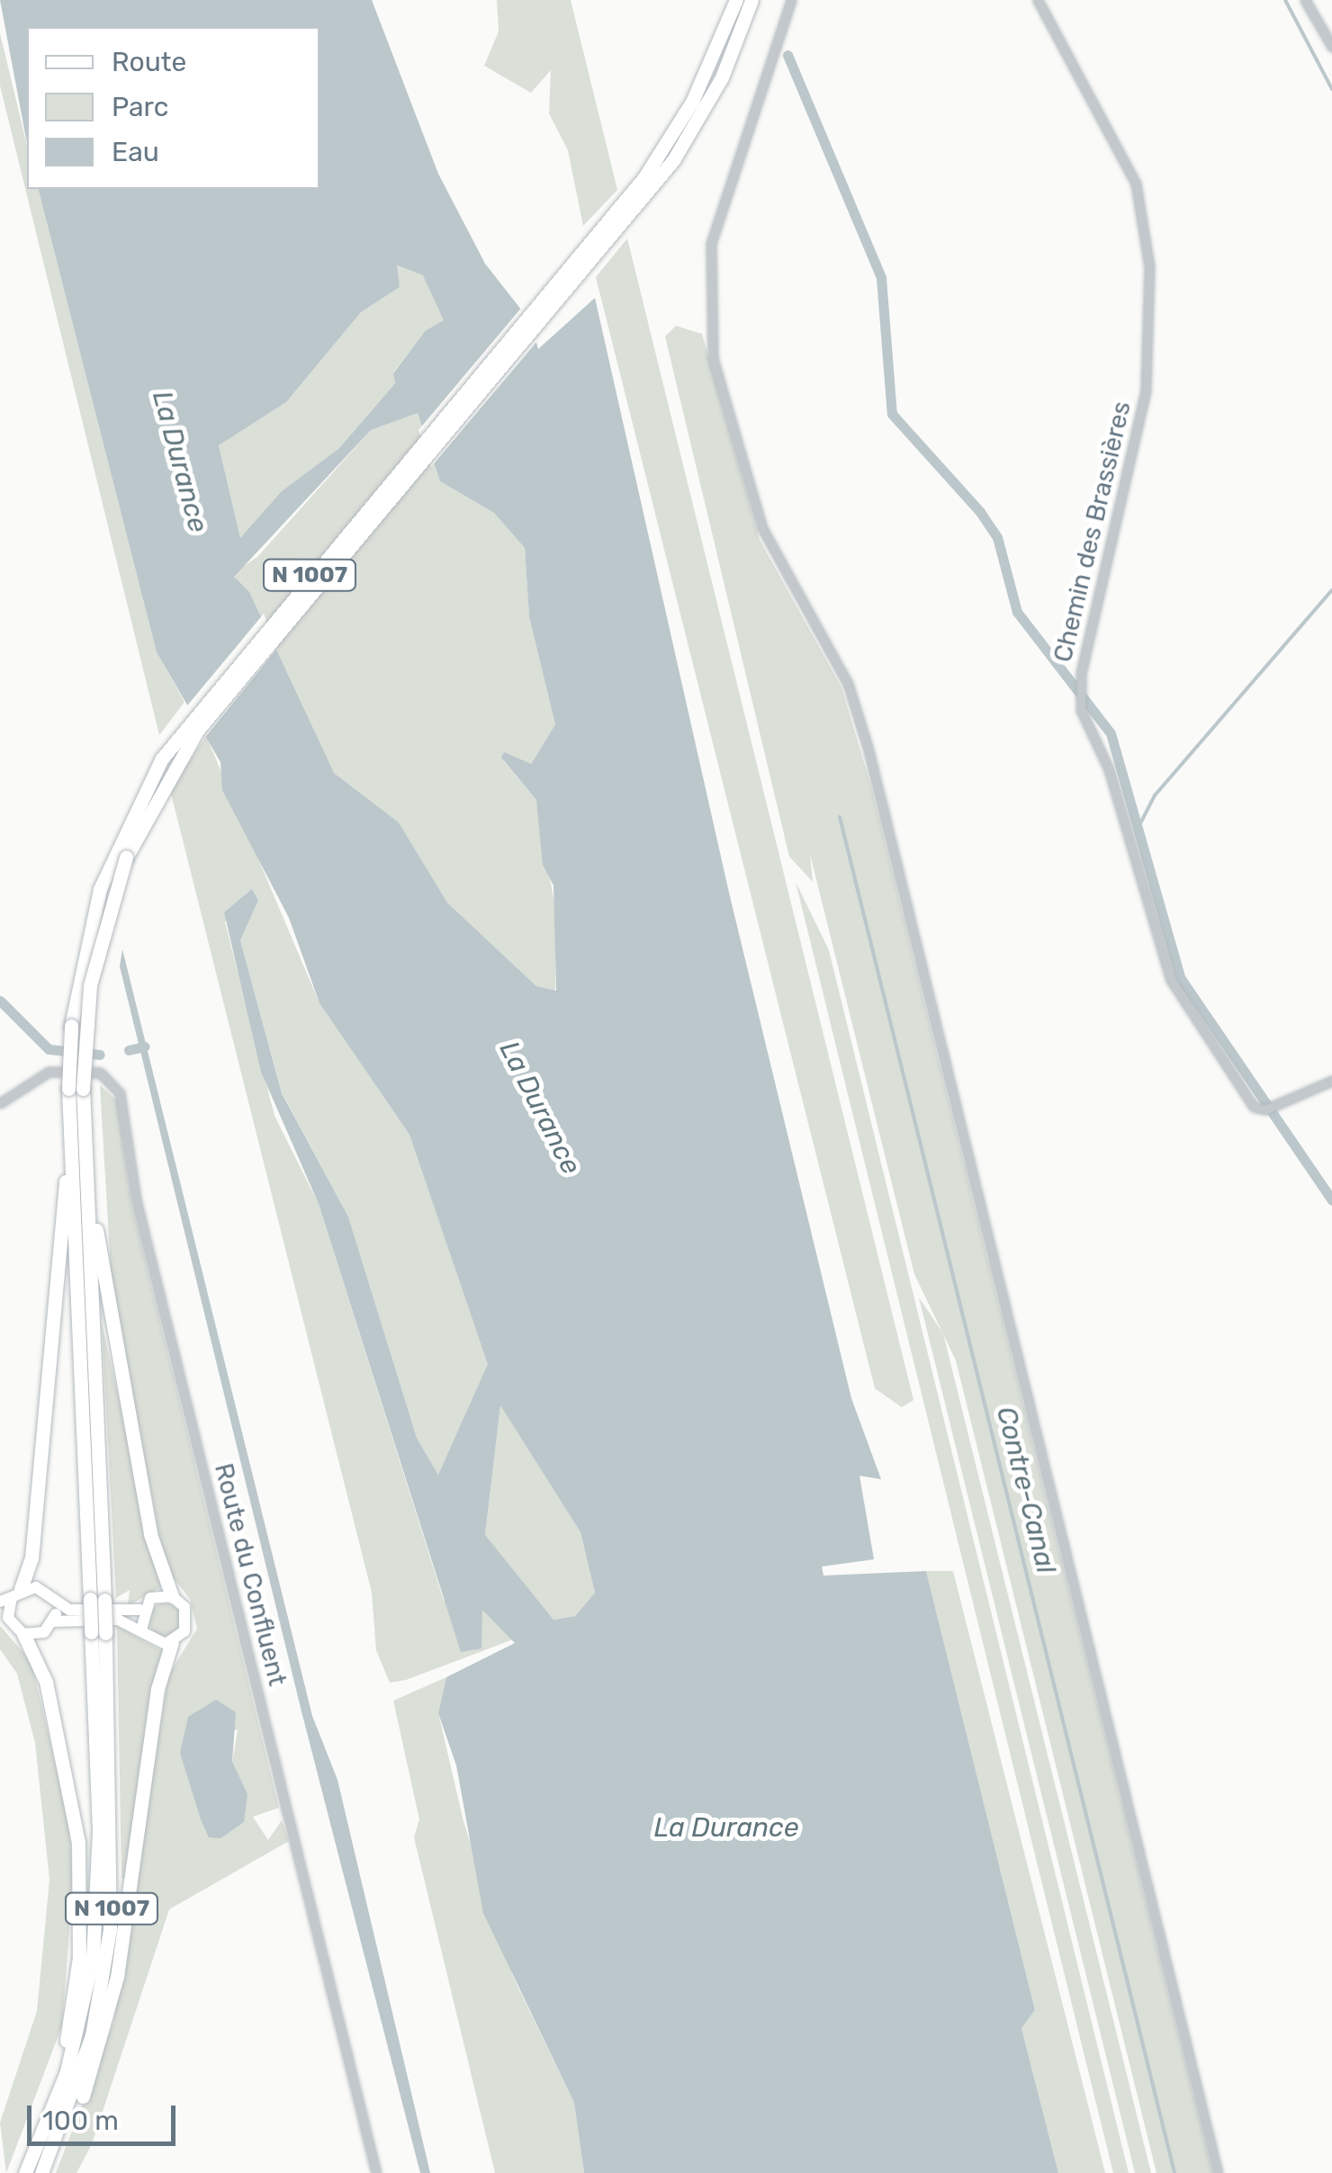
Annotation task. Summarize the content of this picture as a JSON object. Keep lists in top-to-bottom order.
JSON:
{
  "streets": {
    "highway": ["N 1007"],
    "street": ["Chemin des Brassières", "Route du Confluent"]
  },
  "water": ["La Durance", "Contre-Canal"],
  "legend": ["Route", "Parc", "Eau"],
  "scale_bar": "100 m"
}
